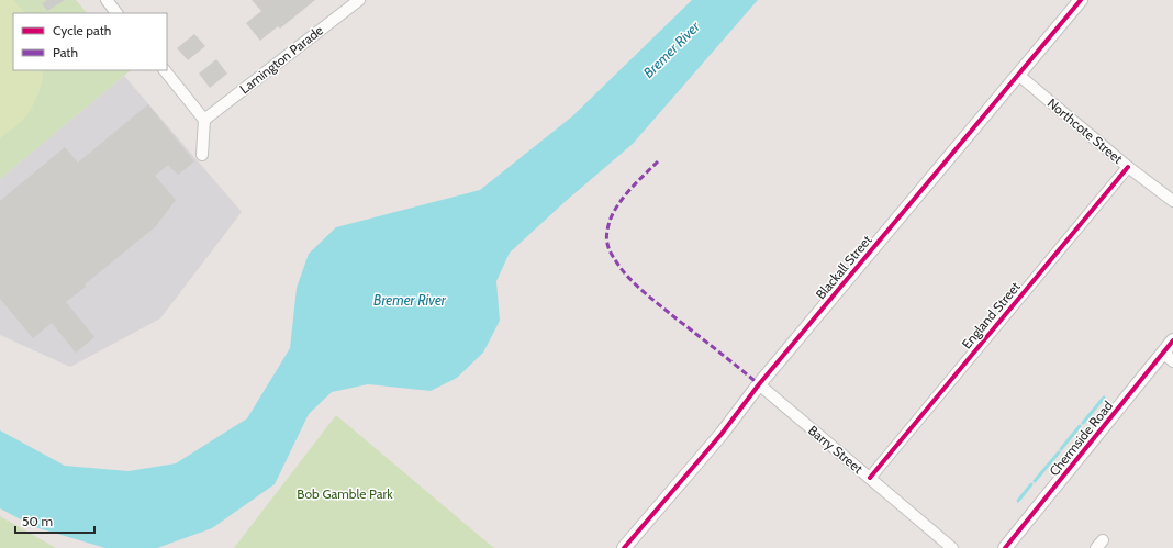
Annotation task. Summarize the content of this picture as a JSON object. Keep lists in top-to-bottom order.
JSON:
{
  "streets": {
    "street": [
      "Lamington Parade",
      "Northcote Street",
      "Blackall Street",
      "England Street",
      "Chermside Road",
      "Barry Street"
    ]
  },
  "crossings": [
    ["Northcote Street", "Blackall Street"],
    ["Northcote Street", "England Street"],
    ["Blackall Street", "Barry Street"],
    ["England Street", "Barry Street"]
  ],
  "water": ["Bremer River"],
  "parks": ["Bob Gamble Park"],
  "legend": ["Cycle path", "Path"],
  "scale_bar": "50 m"
}
